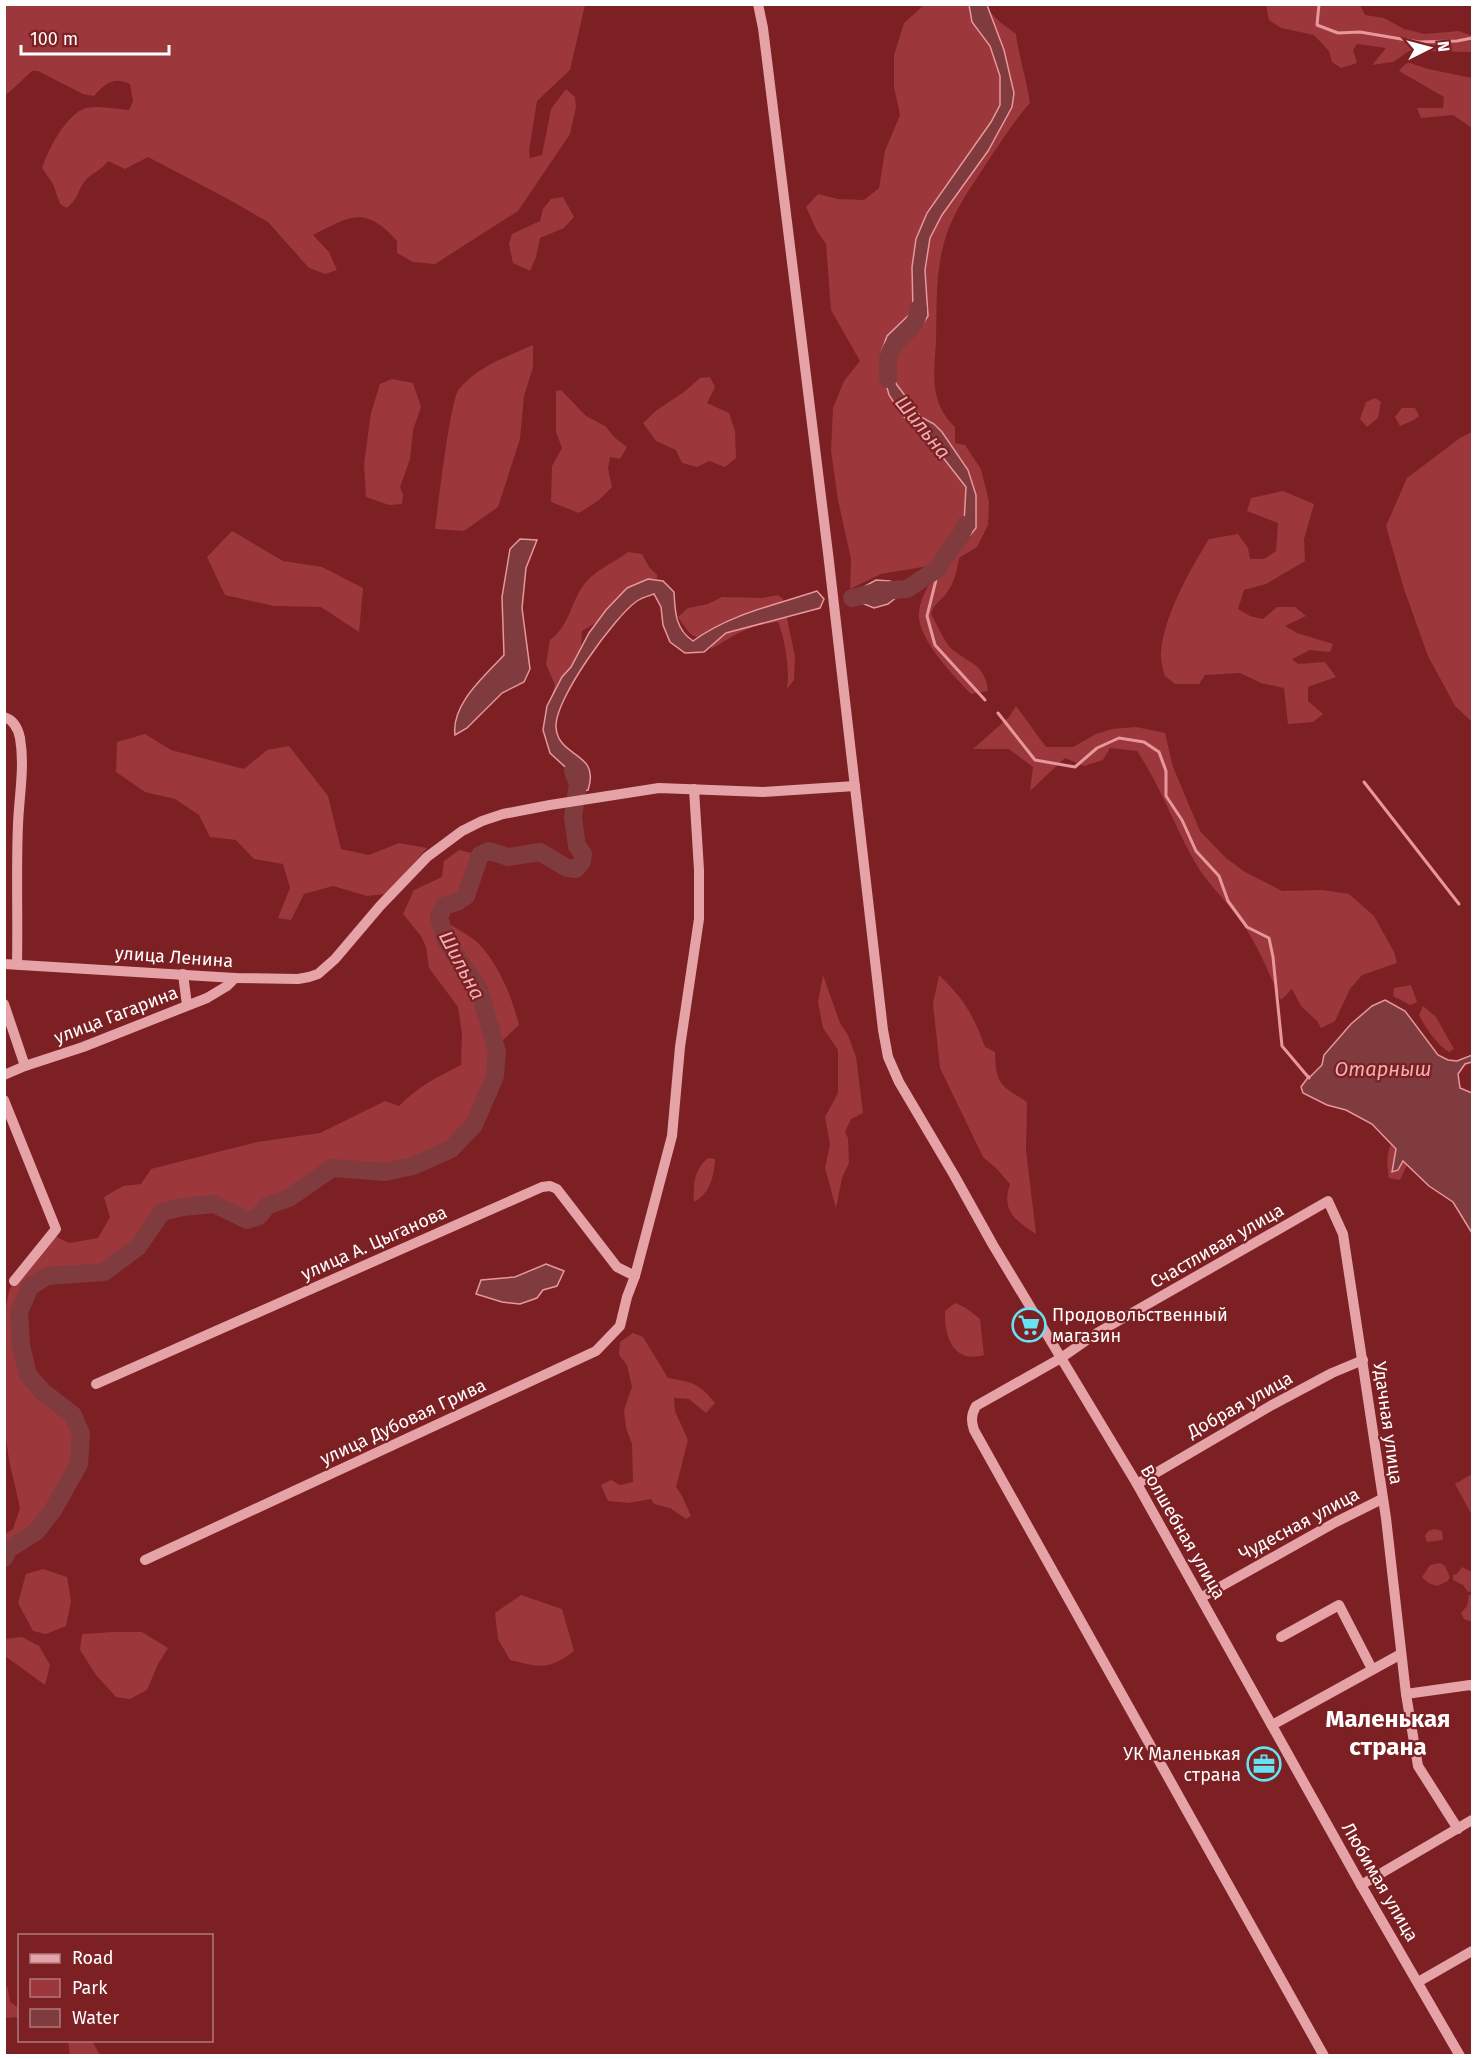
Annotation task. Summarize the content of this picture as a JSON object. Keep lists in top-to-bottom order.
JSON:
{
  "streets": {
    "street": [
      "улица Ленина",
      "улица Гагарина",
      "улица А. Цыганова",
      "Счастливая улица",
      "Добрая улица",
      "улица Дубовая Грива",
      "Удачная улица",
      "Чудесная улица",
      "Волшебная улица",
      "Любимая улица"
    ]
  },
  "crossings": [
    ["улица Ленина", "улица Гагарина"],
    ["улица Ленина", "улица Дубовая Грива"],
    ["улица Ленина", "Волшебная улица"],
    ["улица А. Цыганова", "улица Дубовая Грива"],
    ["Счастливая улица", "Удачная улица"],
    ["Счастливая улица", "Волшебная улица"],
    ["Добрая улица", "Удачная улица"],
    ["Добрая улица", "Волшебная улица"],
    ["Удачная улица", "Чудесная улица"],
    ["Чудесная улица", "Волшебная улица"],
    ["Волшебная улица", "Любимая улица"]
  ],
  "districts": ["Маленькая страна"],
  "water": ["Шильна", "Отарныш"],
  "places": {
    "supermarket": ["Продовольственный магазин"],
    "office": ["УК Маленькая страна"]
  },
  "legend": ["Road", "Park", "Water"],
  "scale_bar": "100 m",
  "north": "right"
}
